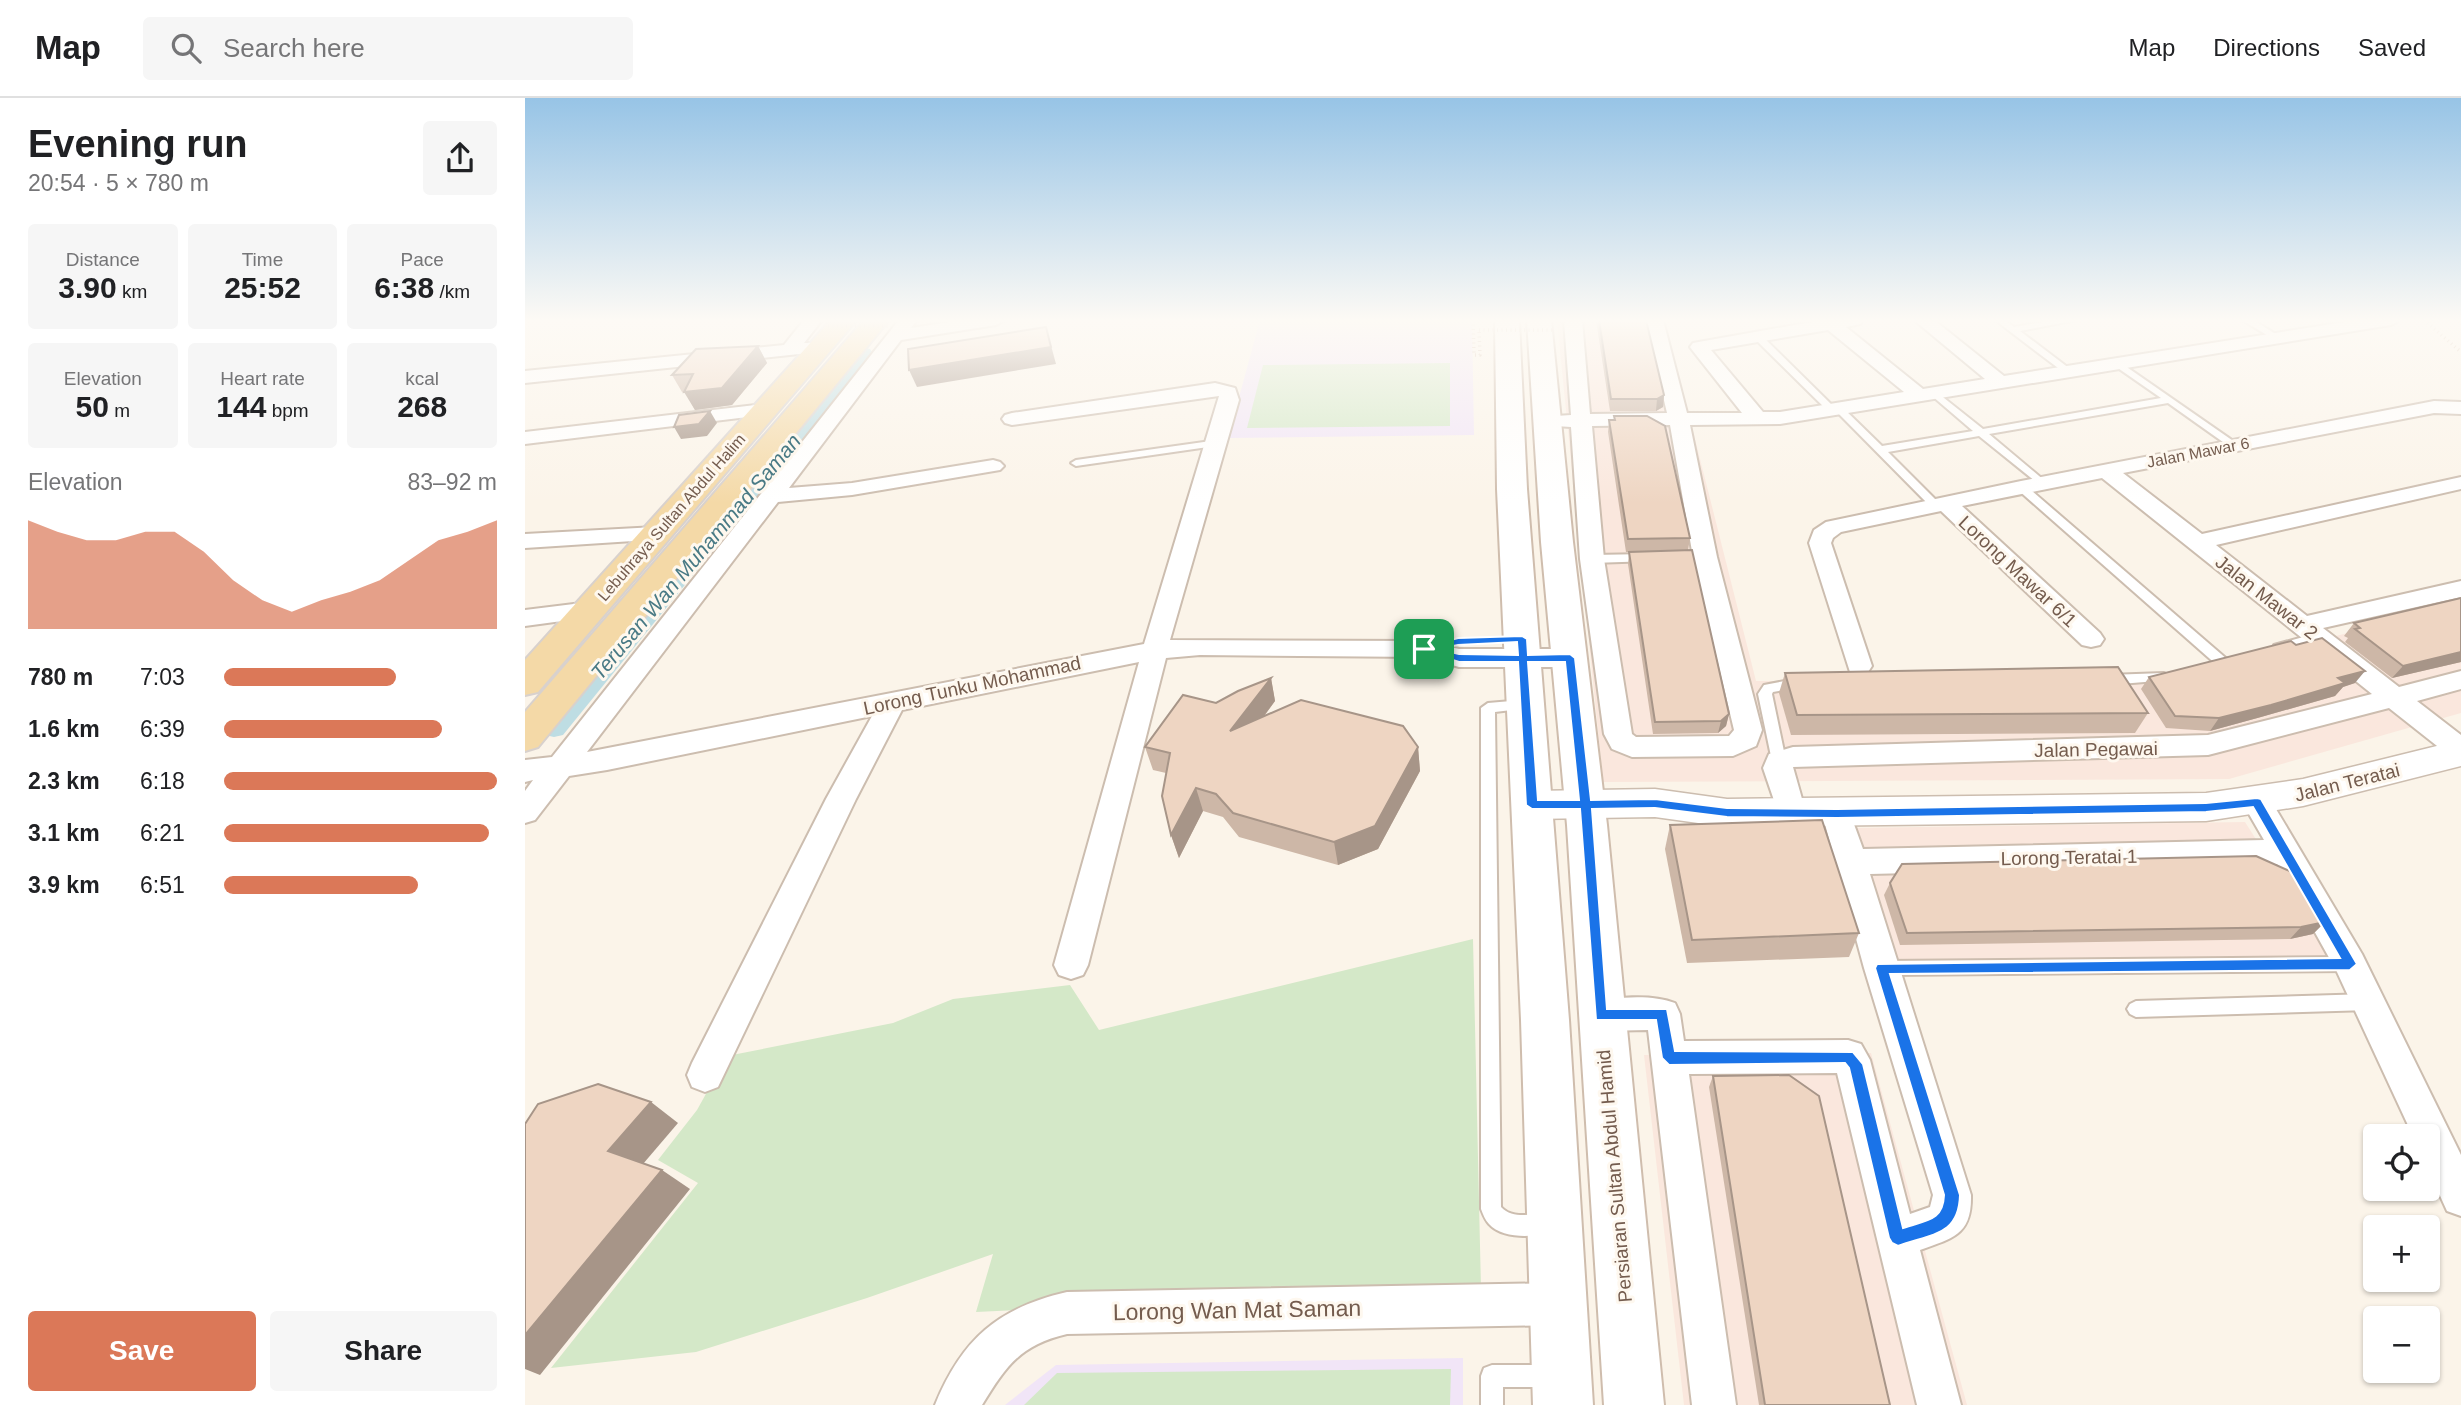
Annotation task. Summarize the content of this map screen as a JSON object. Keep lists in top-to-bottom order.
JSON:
{
  "streets": {
    "main road": ["Lebuhraya Sultan Abdul Halim", "Persiaran Sultan Abdul Hamid"],
    "street": [
      "Jalan Mawar 6",
      "Lorong Mawar 6/1",
      "Jalan Mawar 2",
      "Lorong Tunku Mohammad",
      "Jalan Pegawai",
      "Jalan Teratai",
      "Lorong Teratai 1",
      "Lorong Wan Mat Saman"
    ]
  },
  "crossings": [
    ["Jalan Mawar 6", "Lorong Mawar 6/1"],
    ["Jalan Mawar 6", "Jalan Mawar 2"],
    ["Jalan Mawar 2", "Jalan Pegawai"],
    ["Jalan Mawar 2", "Jalan Teratai"],
    ["Lorong Tunku Mohammad", "Persiaran Sultan Abdul Hamid"],
    ["Jalan Teratai", "Persiaran Sultan Abdul Hamid"]
  ],
  "water": ["Terusan Wan Muhammad Saman"],
  "page": {
    "header": "Map",
    "search": "Search here",
    "nav": ["Map", "Directions", "Saved"],
    "heading": ["Evening run", "20:54 · 5 × 780 m"],
    "stats": [
      ["Distance", "3.90 km"],
      ["Time", "25:52"],
      ["Pace", "6:38 /km"],
      ["Elevation", "50 m"],
      ["Heart rate", "144 bpm"],
      ["kcal", "268"]
    ],
    "chart": ["Elevation", "83–92 m"],
    "list": [
      {
        "name": "780 m",
        "note": "7:03"
      },
      {
        "name": "1.6 km",
        "note": "6:39"
      },
      {
        "name": "2.3 km",
        "note": "6:18"
      },
      {
        "name": "3.1 km",
        "note": "6:21"
      },
      {
        "name": "3.9 km",
        "note": "6:51"
      }
    ],
    "map_buttons": ["+", "−"],
    "buttons": ["Save", "Share"]
  }
}
